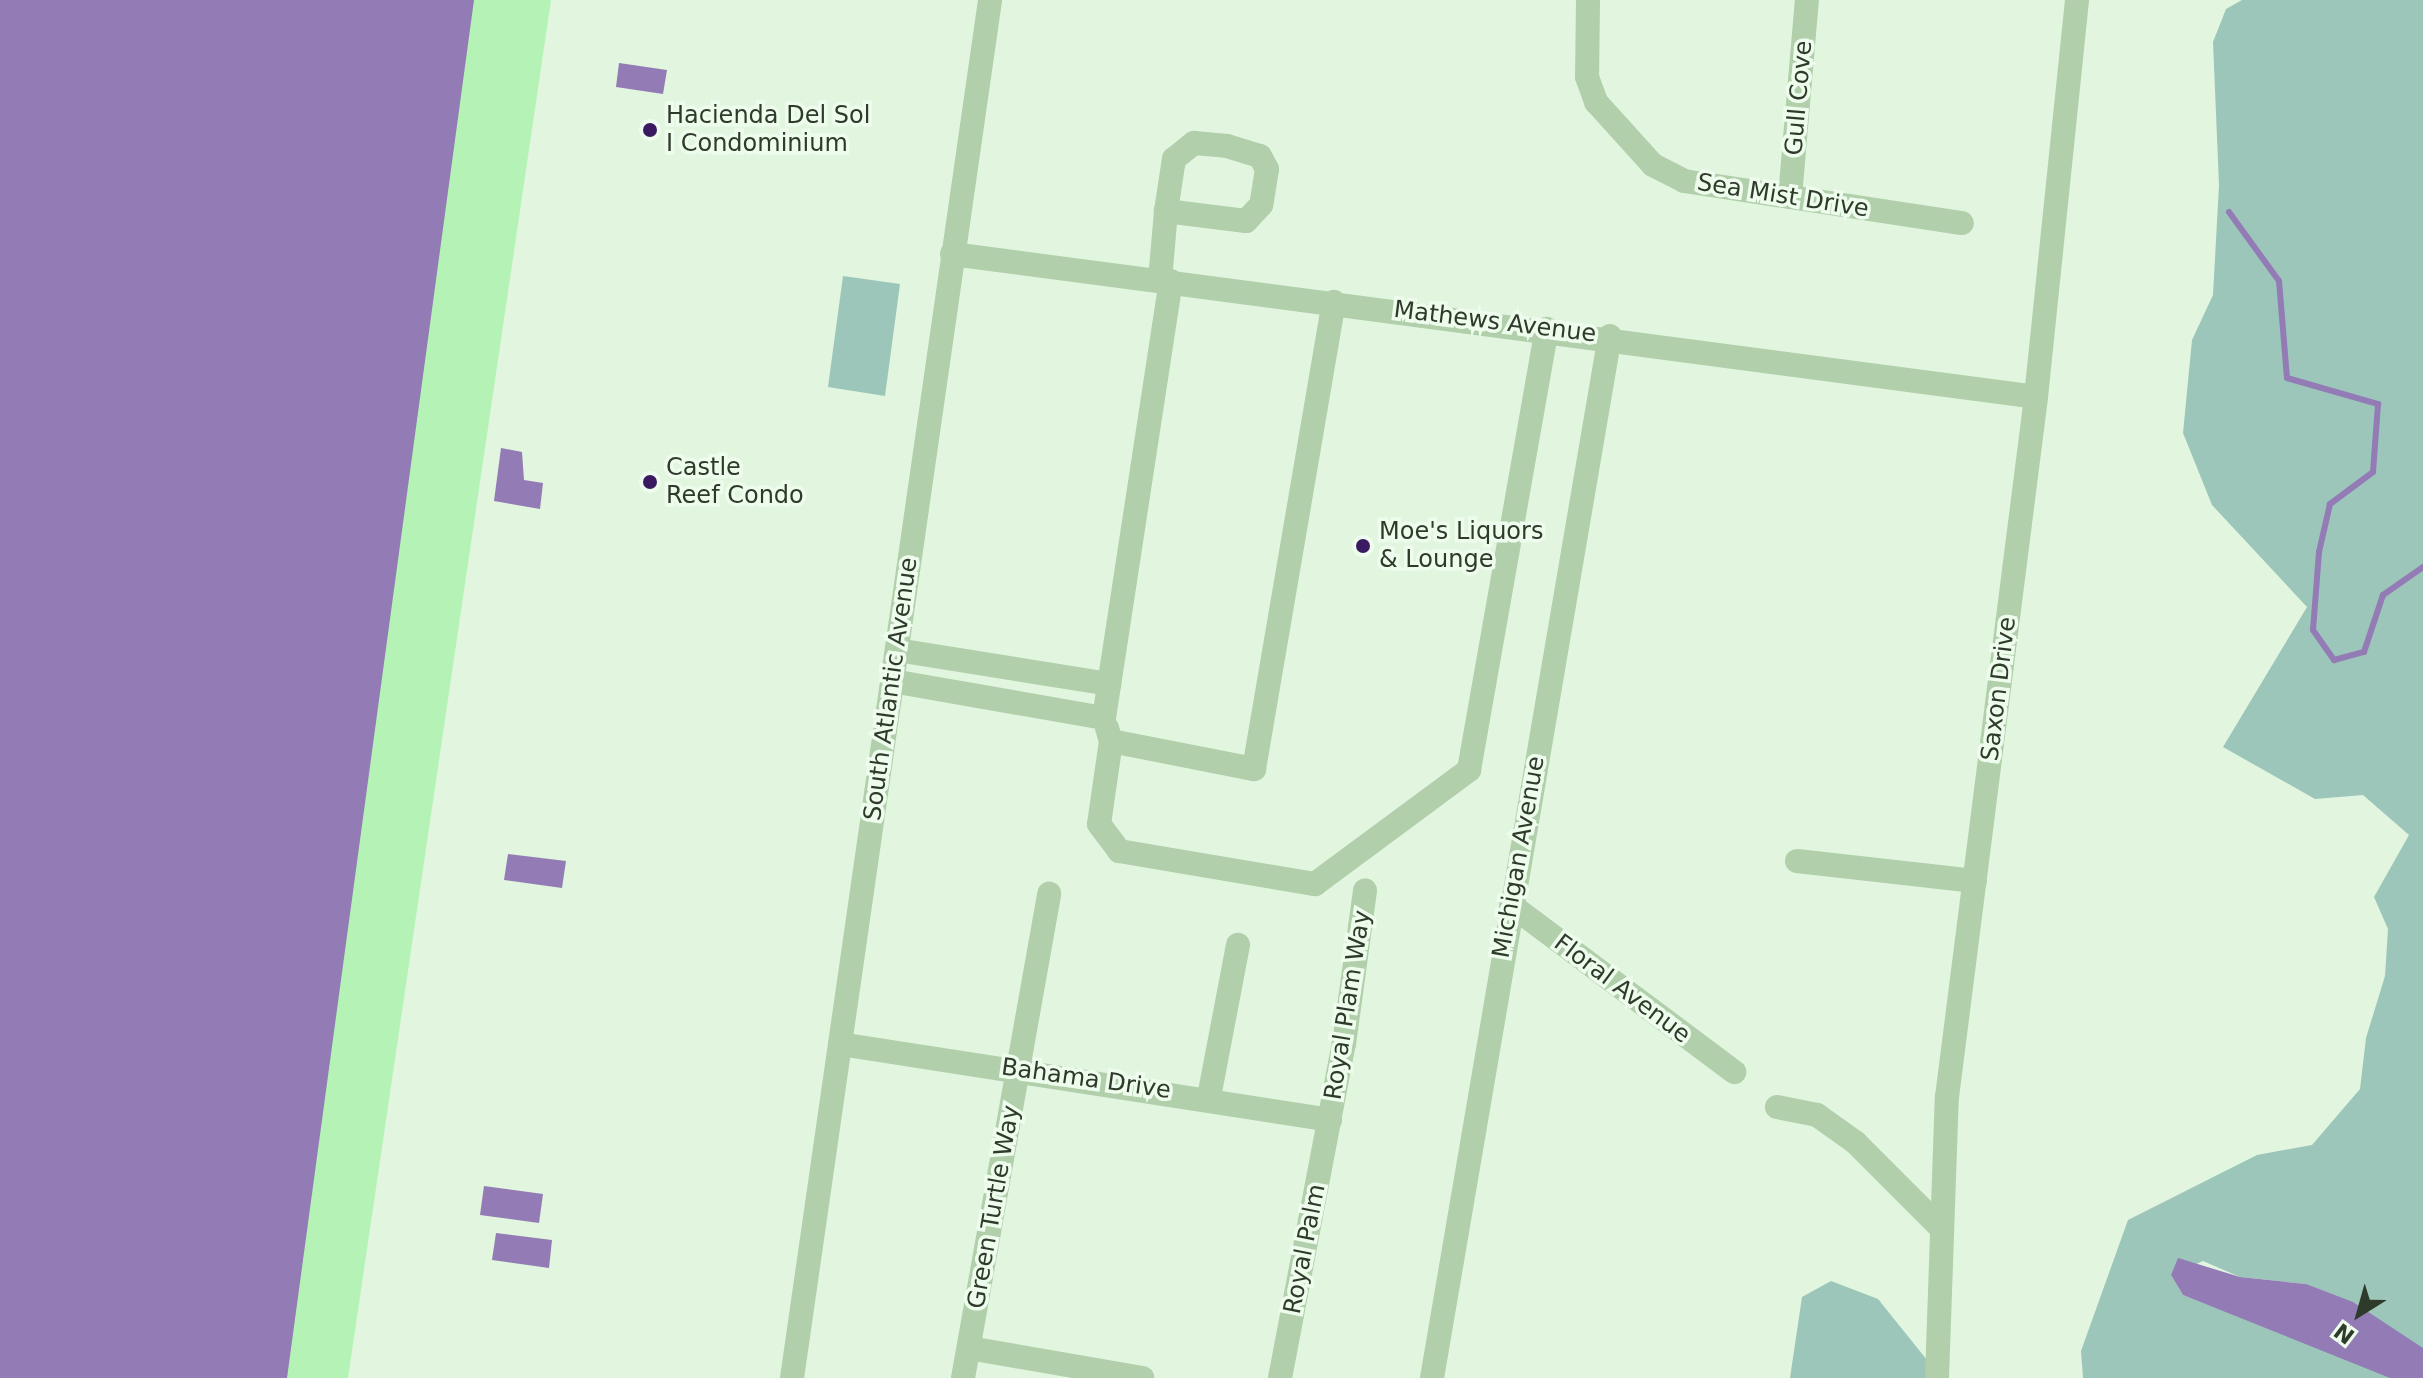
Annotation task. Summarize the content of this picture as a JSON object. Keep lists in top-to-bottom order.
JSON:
{
  "streets": {
    "street": [
      "Gull Cove",
      "Sea Mist Drive",
      "Mathews Avenue",
      "South Atlantic Avenue",
      "Saxon Drive",
      "Michigan Avenue",
      "Floral Avenue",
      "Royal Plam Way",
      "Bahama Drive",
      "Green Turtle Way",
      "Royal Palm"
    ]
  },
  "crossings": [
    ["Gull Cove", "Sea Mist Drive"],
    ["Mathews Avenue", "South Atlantic Avenue"],
    ["Mathews Avenue", "Saxon Drive"],
    ["Mathews Avenue", "Michigan Avenue"],
    ["South Atlantic Avenue", "Bahama Drive"],
    ["Michigan Avenue", "Floral Avenue"],
    ["Royal Plam Way", "Bahama Drive"],
    ["Royal Plam Way", "Royal Palm"],
    ["Bahama Drive", "Green Turtle Way"],
    ["Bahama Drive", "Royal Palm"]
  ],
  "places": ["Hacienda Del Sol I Condominium", "Castle Reef Condo", "Moe's Liquors & Lounge"],
  "north": "bottom left"
}
